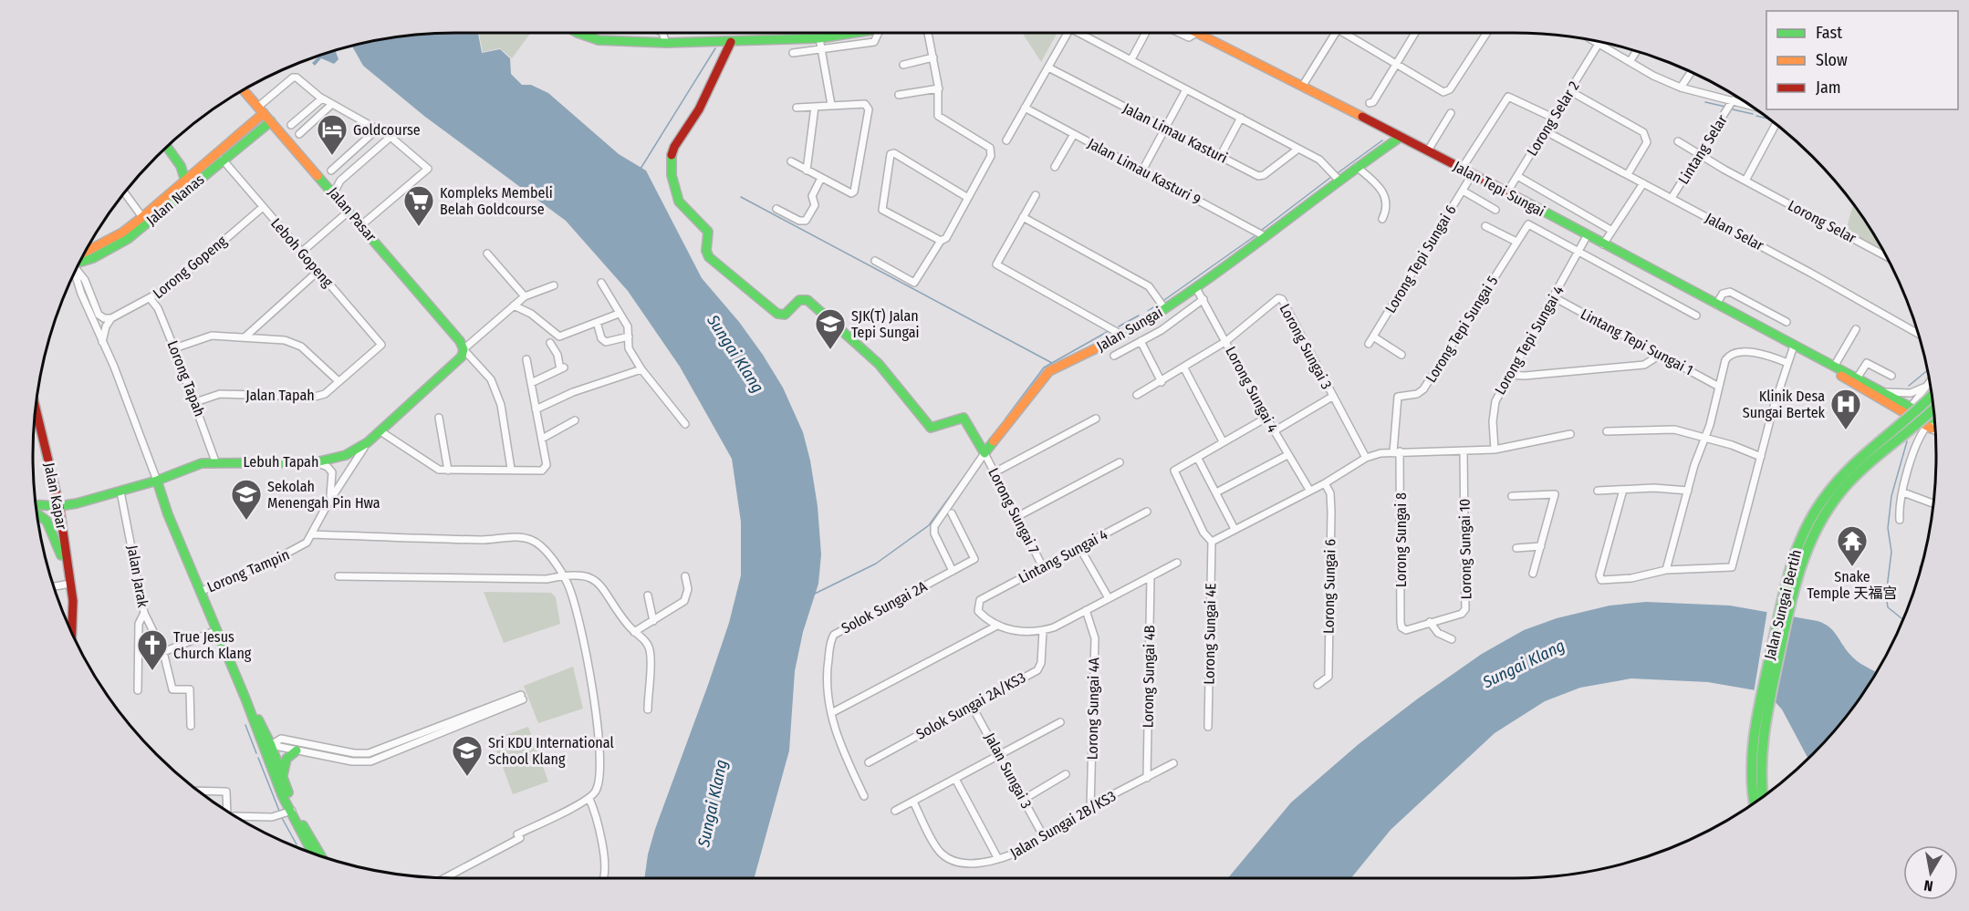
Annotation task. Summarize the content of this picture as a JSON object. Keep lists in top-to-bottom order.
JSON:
{
  "streets": {
    "main road": [
      "Jalan Tepi Sungai",
      "Jalan Nanas",
      "Jalan Pasar",
      "Jalan Sungai",
      "Lebuh Tapah",
      "Jalan Kapar",
      "Jalan Sungai Bertih"
    ],
    "street": [
      "Lorong Selar 2",
      "Jalan Limau Kasturi",
      "Lintang Selar",
      "Jalan Limau Kasturi 9",
      "Lorong Selar",
      "Jalan Selar",
      "Leboh Gopeng",
      "Lorong Tepi Sungai 6",
      "Lorong Gopeng",
      "Lorong Tepi Sungai 5",
      "Lorong Tepi Sungai 4",
      "Lintang Tepi Sungai 1",
      "Lorong Sungai 3",
      "Lorong Tapah",
      "Lorong Sungai 4",
      "Jalan Tapah",
      "Lorong Sungai 7",
      "Lorong Sungai 8",
      "Lorong Sungai 10",
      "Lintang Sungai 4",
      "Lorong Tampin",
      "Jalan Jarak",
      "Lorong Sungai 6",
      "Solok Sungai 2A",
      "Lorong Sungai 4E",
      "Lorong Sungai 4B",
      "Solok Sungai 2A/KS3",
      "Lorong Sungai 4A",
      "Jalan Sungai 3",
      "Jalan Sungai 2B/KS3"
    ]
  },
  "crossings": [
    ["Lorong Selar 2", "Jalan Tepi Sungai"],
    ["Lorong Selar 2", "Jalan Selar"],
    ["Lintang Selar", "Lorong Selar"],
    ["Lintang Selar", "Jalan Selar"],
    ["Jalan Limau Kasturi 9", "Jalan Sungai"],
    ["Jalan Tepi Sungai", "Lorong Tepi Sungai 6"],
    ["Jalan Tepi Sungai", "Jalan Sungai"],
    ["Jalan Tepi Sungai", "Lorong Tepi Sungai 5"],
    ["Jalan Tepi Sungai", "Lorong Tepi Sungai 4"],
    ["Jalan Nanas", "Jalan Pasar"],
    ["Jalan Nanas", "Leboh Gopeng"],
    ["Jalan Pasar", "Lebuh Tapah"],
    ["Leboh Gopeng", "Lorong Gopeng"],
    ["Leboh Gopeng", "Jalan Tapah"],
    ["Lorong Gopeng", "Lorong Tapah"],
    ["Jalan Sungai", "Lorong Sungai 4"],
    ["Jalan Sungai", "Lorong Sungai 7"],
    ["Jalan Sungai", "Solok Sungai 2A"],
    ["Lorong Tepi Sungai 5", "Lorong Sungai 8"],
    ["Lorong Tepi Sungai 4", "Lintang Tepi Sungai 1"],
    ["Lorong Sungai 3", "Lorong Sungai 4"],
    ["Lorong Tapah", "Jalan Tapah"],
    ["Lorong Tapah", "Lebuh Tapah"],
    ["Lebuh Tapah", "Jalan Kapar"],
    ["Lebuh Tapah", "Lorong Tampin"],
    ["Lebuh Tapah", "Jalan Jarak"],
    ["Lorong Sungai 7", "Lintang Sungai 4"],
    ["Lorong Sungai 8", "Lorong Sungai 10"],
    ["Lorong Sungai 4B", "Jalan Sungai 2B/KS3"],
    ["Solok Sungai 2A/KS3", "Jalan Sungai 3"],
    ["Lorong Sungai 4A", "Jalan Sungai 2B/KS3"],
    ["Jalan Sungai 3", "Jalan Sungai 2B/KS3"]
  ],
  "water": ["Sungai Klang"],
  "places": {
    "hotel": ["Goldcourse"],
    "supermarket": ["Kompleks Membeli Belah Goldcourse"],
    "school or university": ["SJK(T) Jalan Tepi Sungai", "Sekolah Menengah Pin Hwa", "Sri KDU International School Klang"],
    "hospital": ["Klinik Desa Sungai Bertek"],
    "temple": ["Snake Temple 天福宫"],
    "church": ["True Jesus Church Klang"]
  },
  "legend": ["Fast", "Slow", "Jam"],
  "north": "bottom"
}
